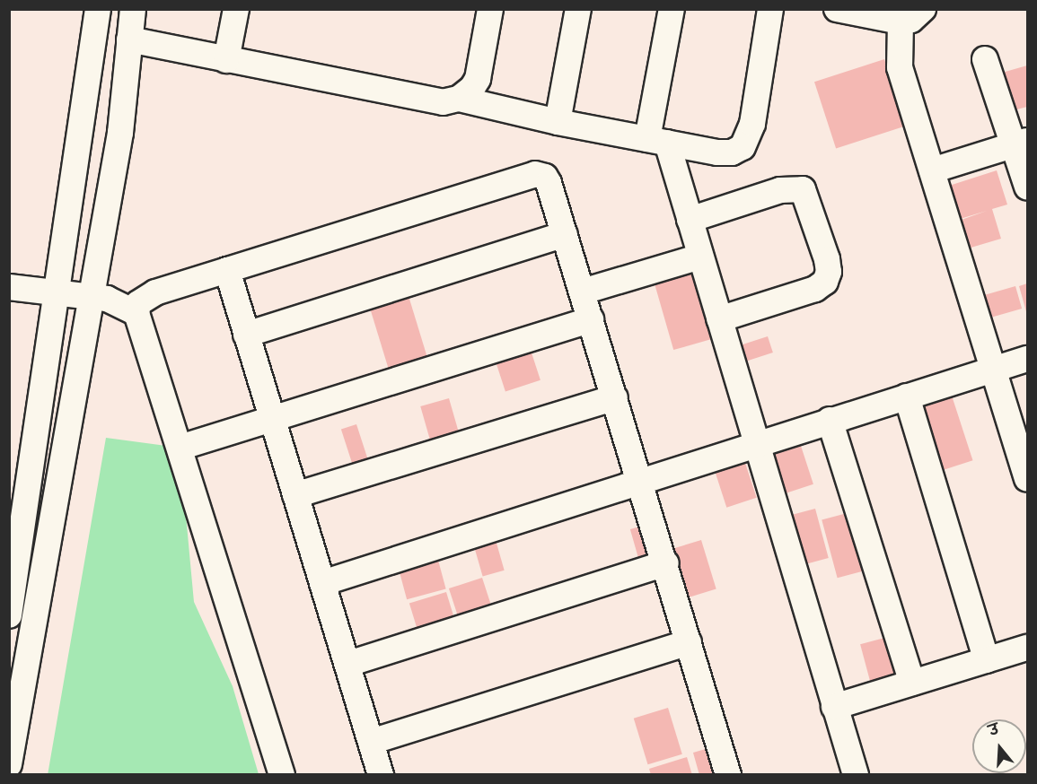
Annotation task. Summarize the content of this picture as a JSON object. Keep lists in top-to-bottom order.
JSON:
{
  "north": "top"
}
